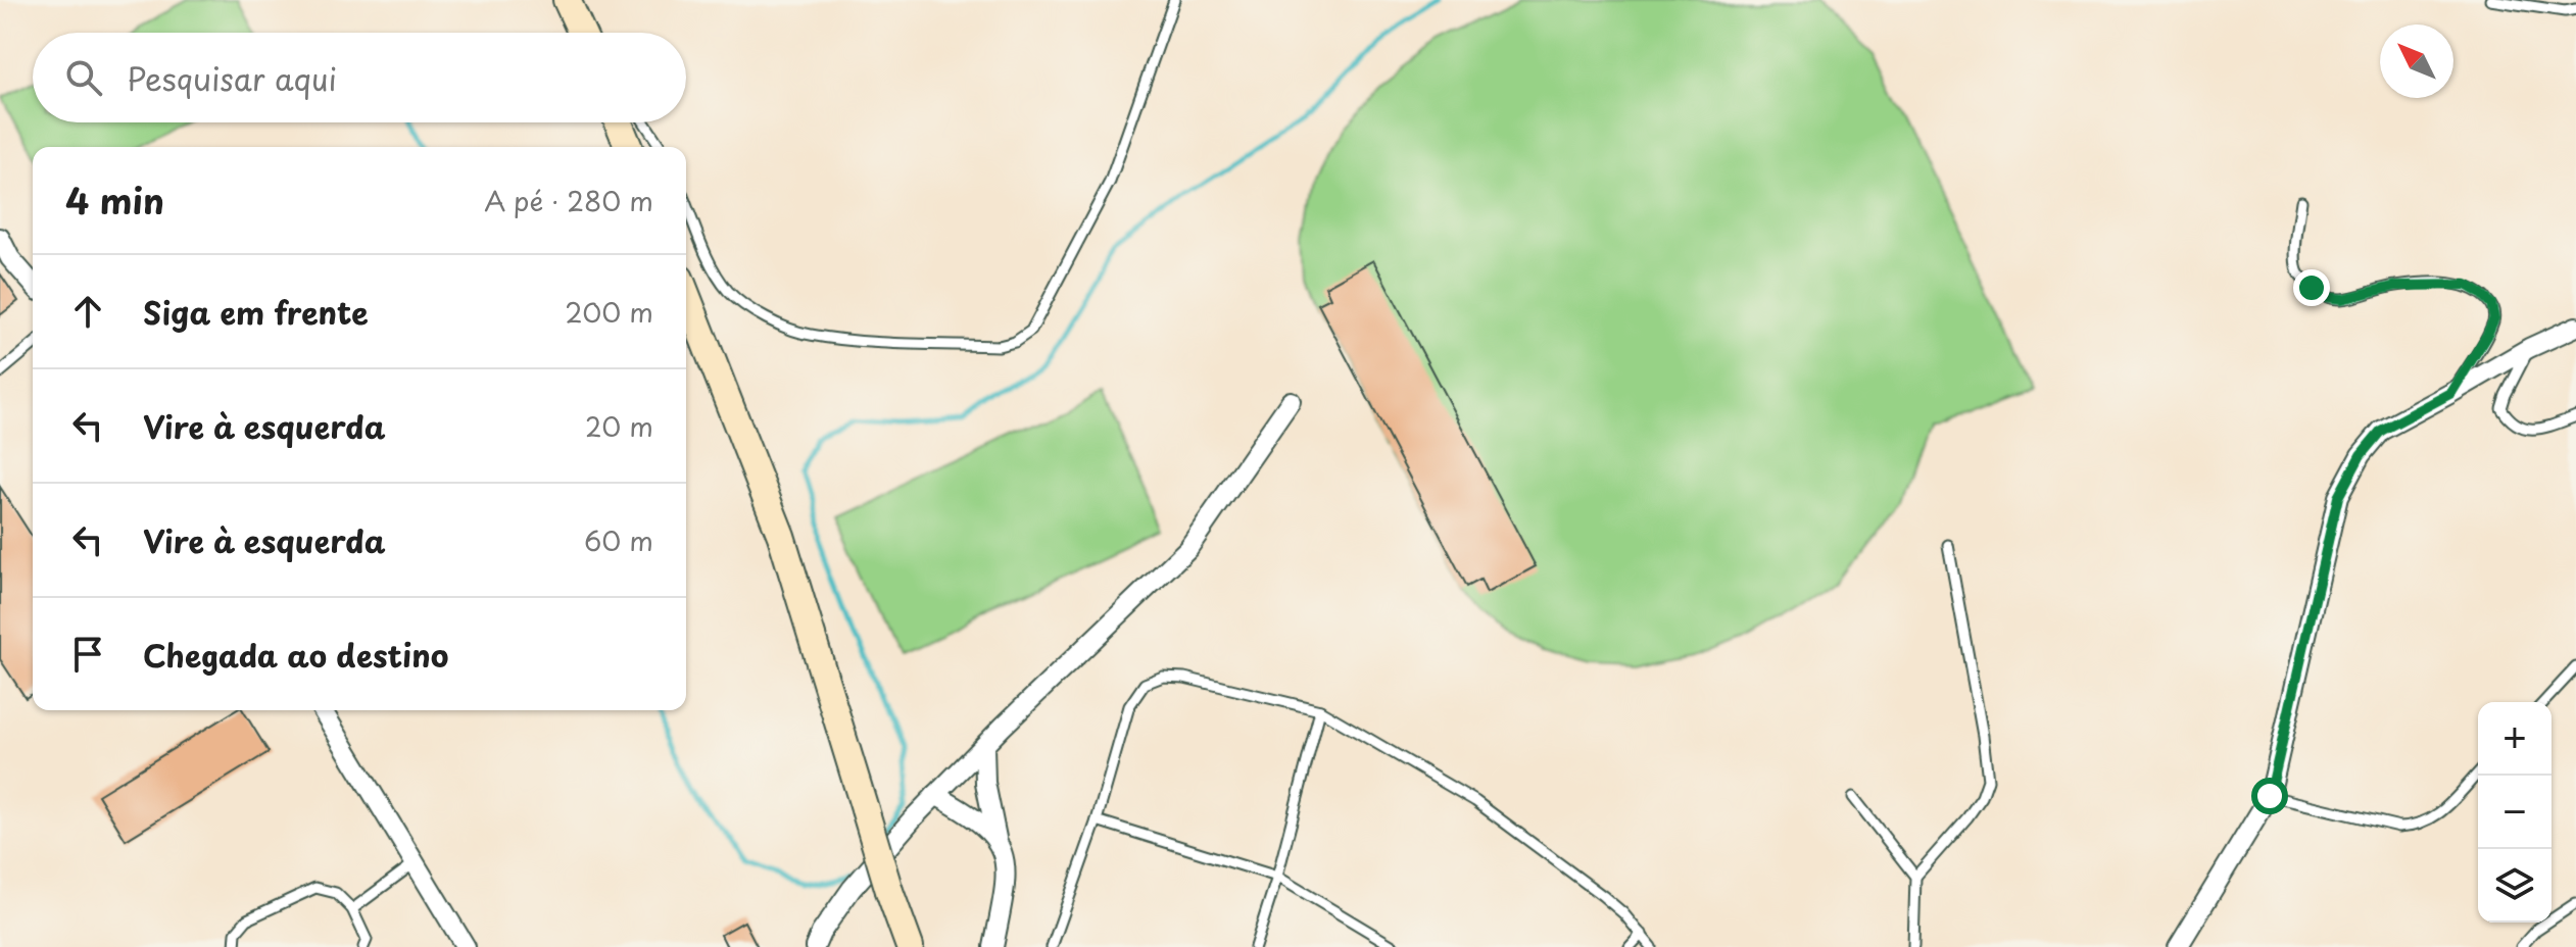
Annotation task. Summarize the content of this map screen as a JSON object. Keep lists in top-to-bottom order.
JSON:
{
  "north": "top left",
  "page": {
    "search": "Pesquisar aqui",
    "heading": ["4 min", "A pé · 280 m"],
    "list": [
      ["Siga em frente", "200 m"],
      ["Vire à esquerda", "20 m"],
      ["Vire à esquerda", "60 m"],
      "Chegada ao destino"
    ],
    "map_buttons": ["+", "−"]
  }
}
